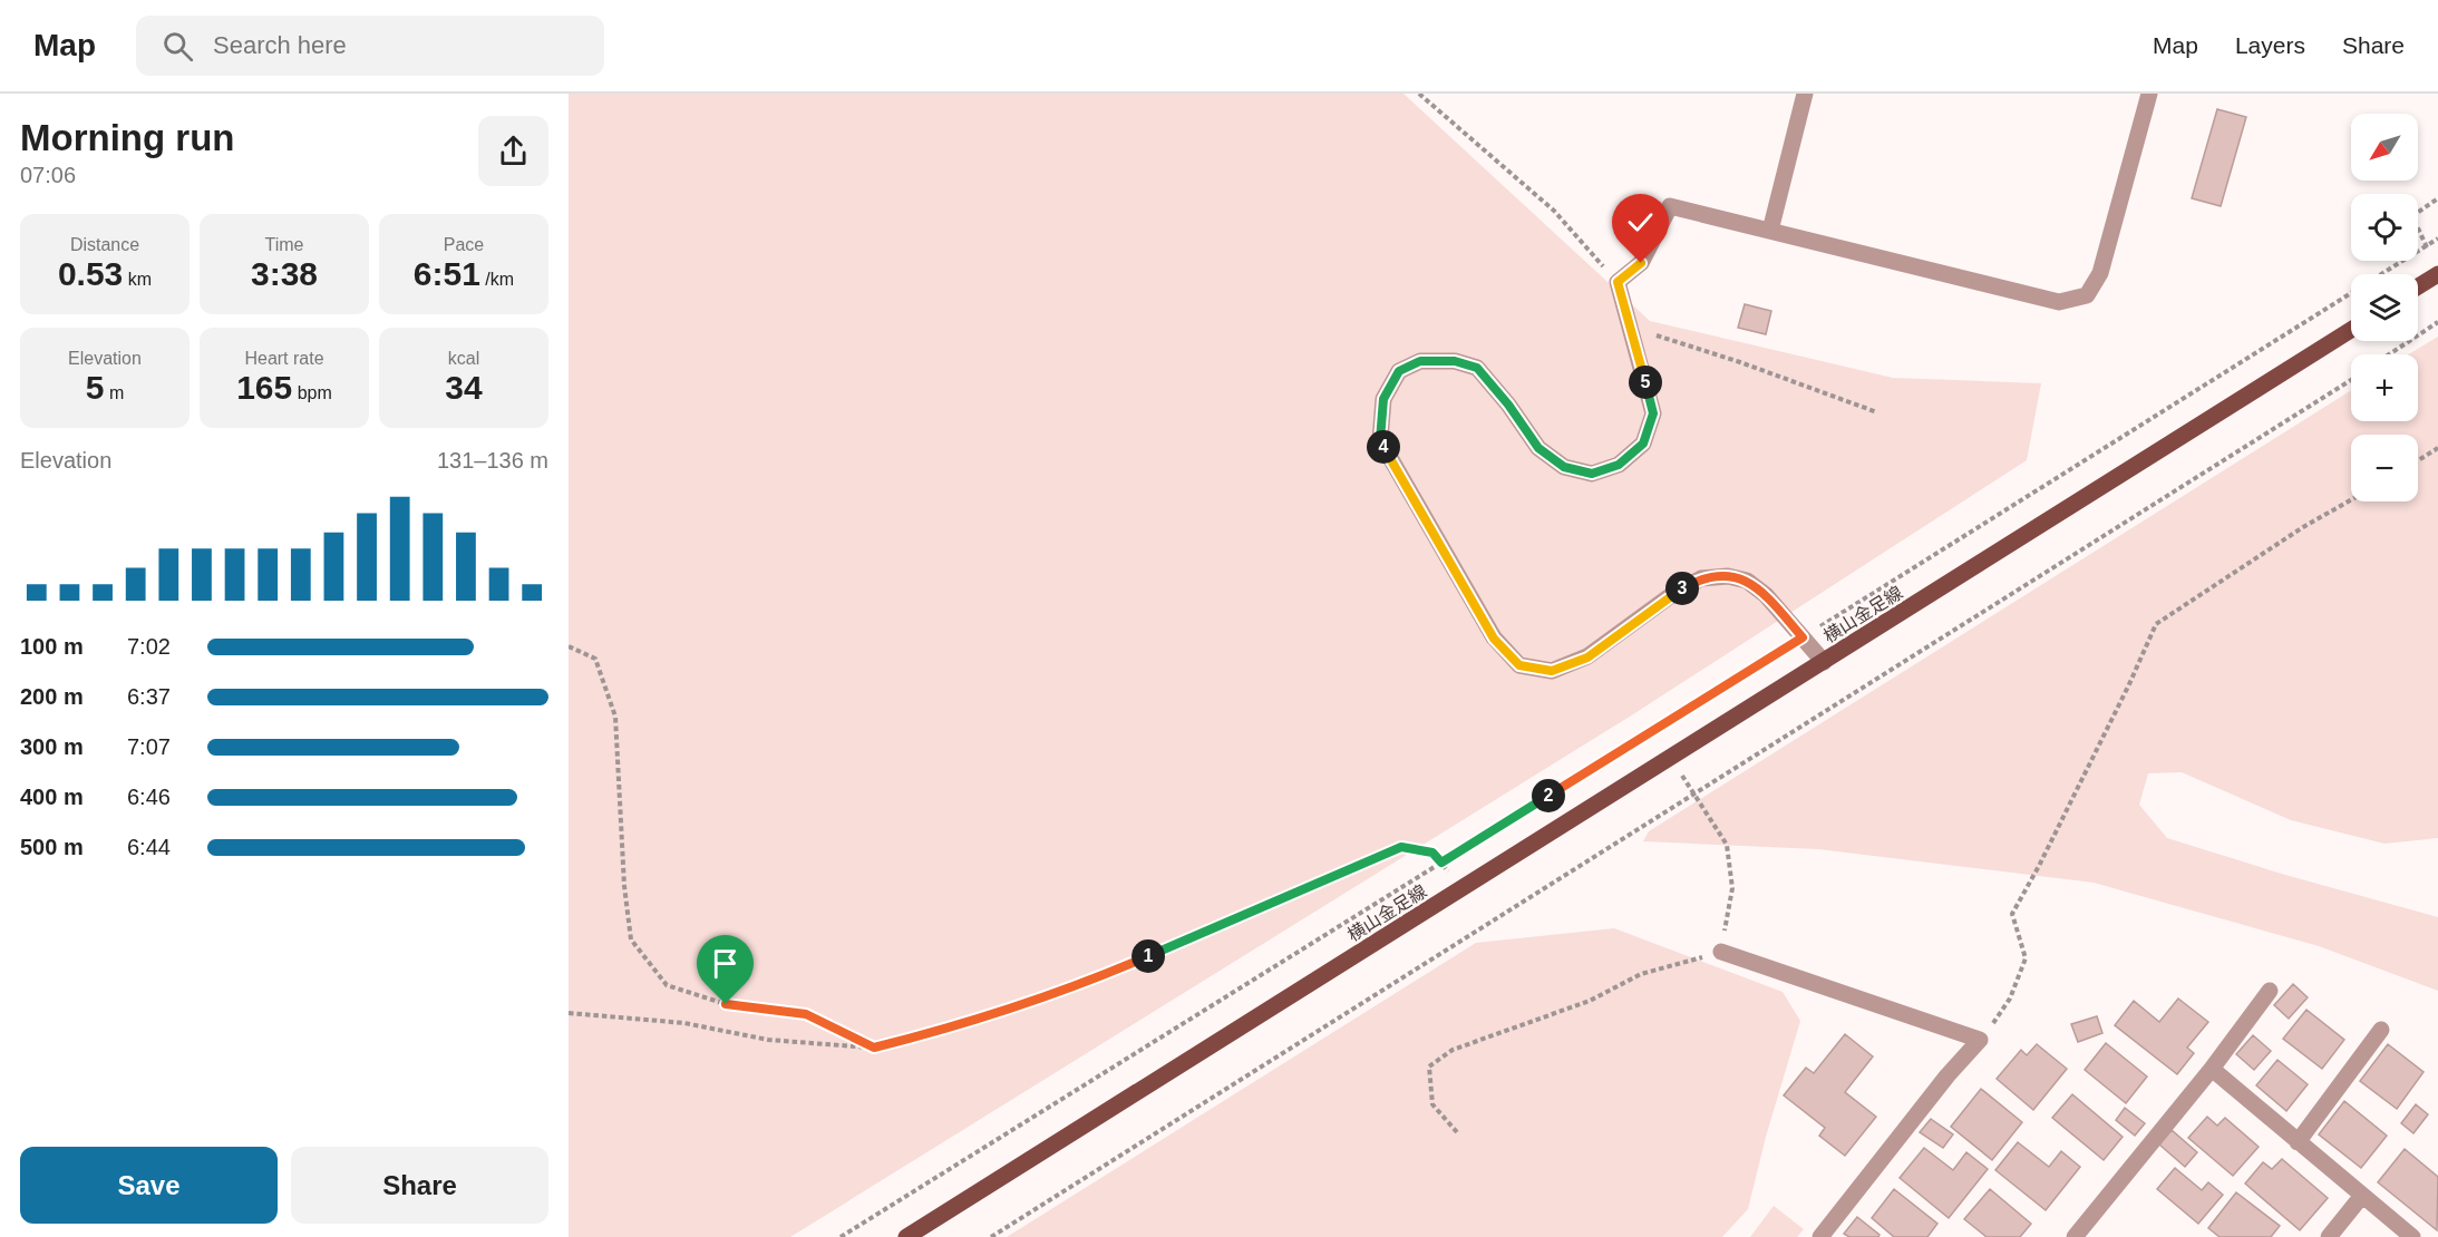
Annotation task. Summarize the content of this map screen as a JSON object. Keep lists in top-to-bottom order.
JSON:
{
  "streets": {
    "main road": ["横山金足線"]
  },
  "north": "bottom left",
  "page": {
    "header": "Map",
    "search": "Search here",
    "nav": ["Map", "Layers", "Share"],
    "heading": ["Morning run", "07:06"],
    "map_buttons": ["+", "−"],
    "stats": [
      ["Distance", "0.53 km"],
      ["Time", "3:38"],
      ["Pace", "6:51 /km"],
      ["Elevation", "5 m"],
      ["Heart rate", "165 bpm"],
      ["kcal", "34"]
    ],
    "pins": [
      "5",
      "4",
      "3",
      "2",
      "1"
    ],
    "chart": ["Elevation", "131–136 m"],
    "list": [
      {
        "name": "100 m",
        "note": "7:02"
      },
      {
        "name": "200 m",
        "note": "6:37"
      },
      {
        "name": "300 m",
        "note": "7:07"
      },
      {
        "name": "400 m",
        "note": "6:46"
      },
      {
        "name": "500 m",
        "note": "6:44"
      }
    ],
    "buttons": ["Save", "Share"]
  }
}
